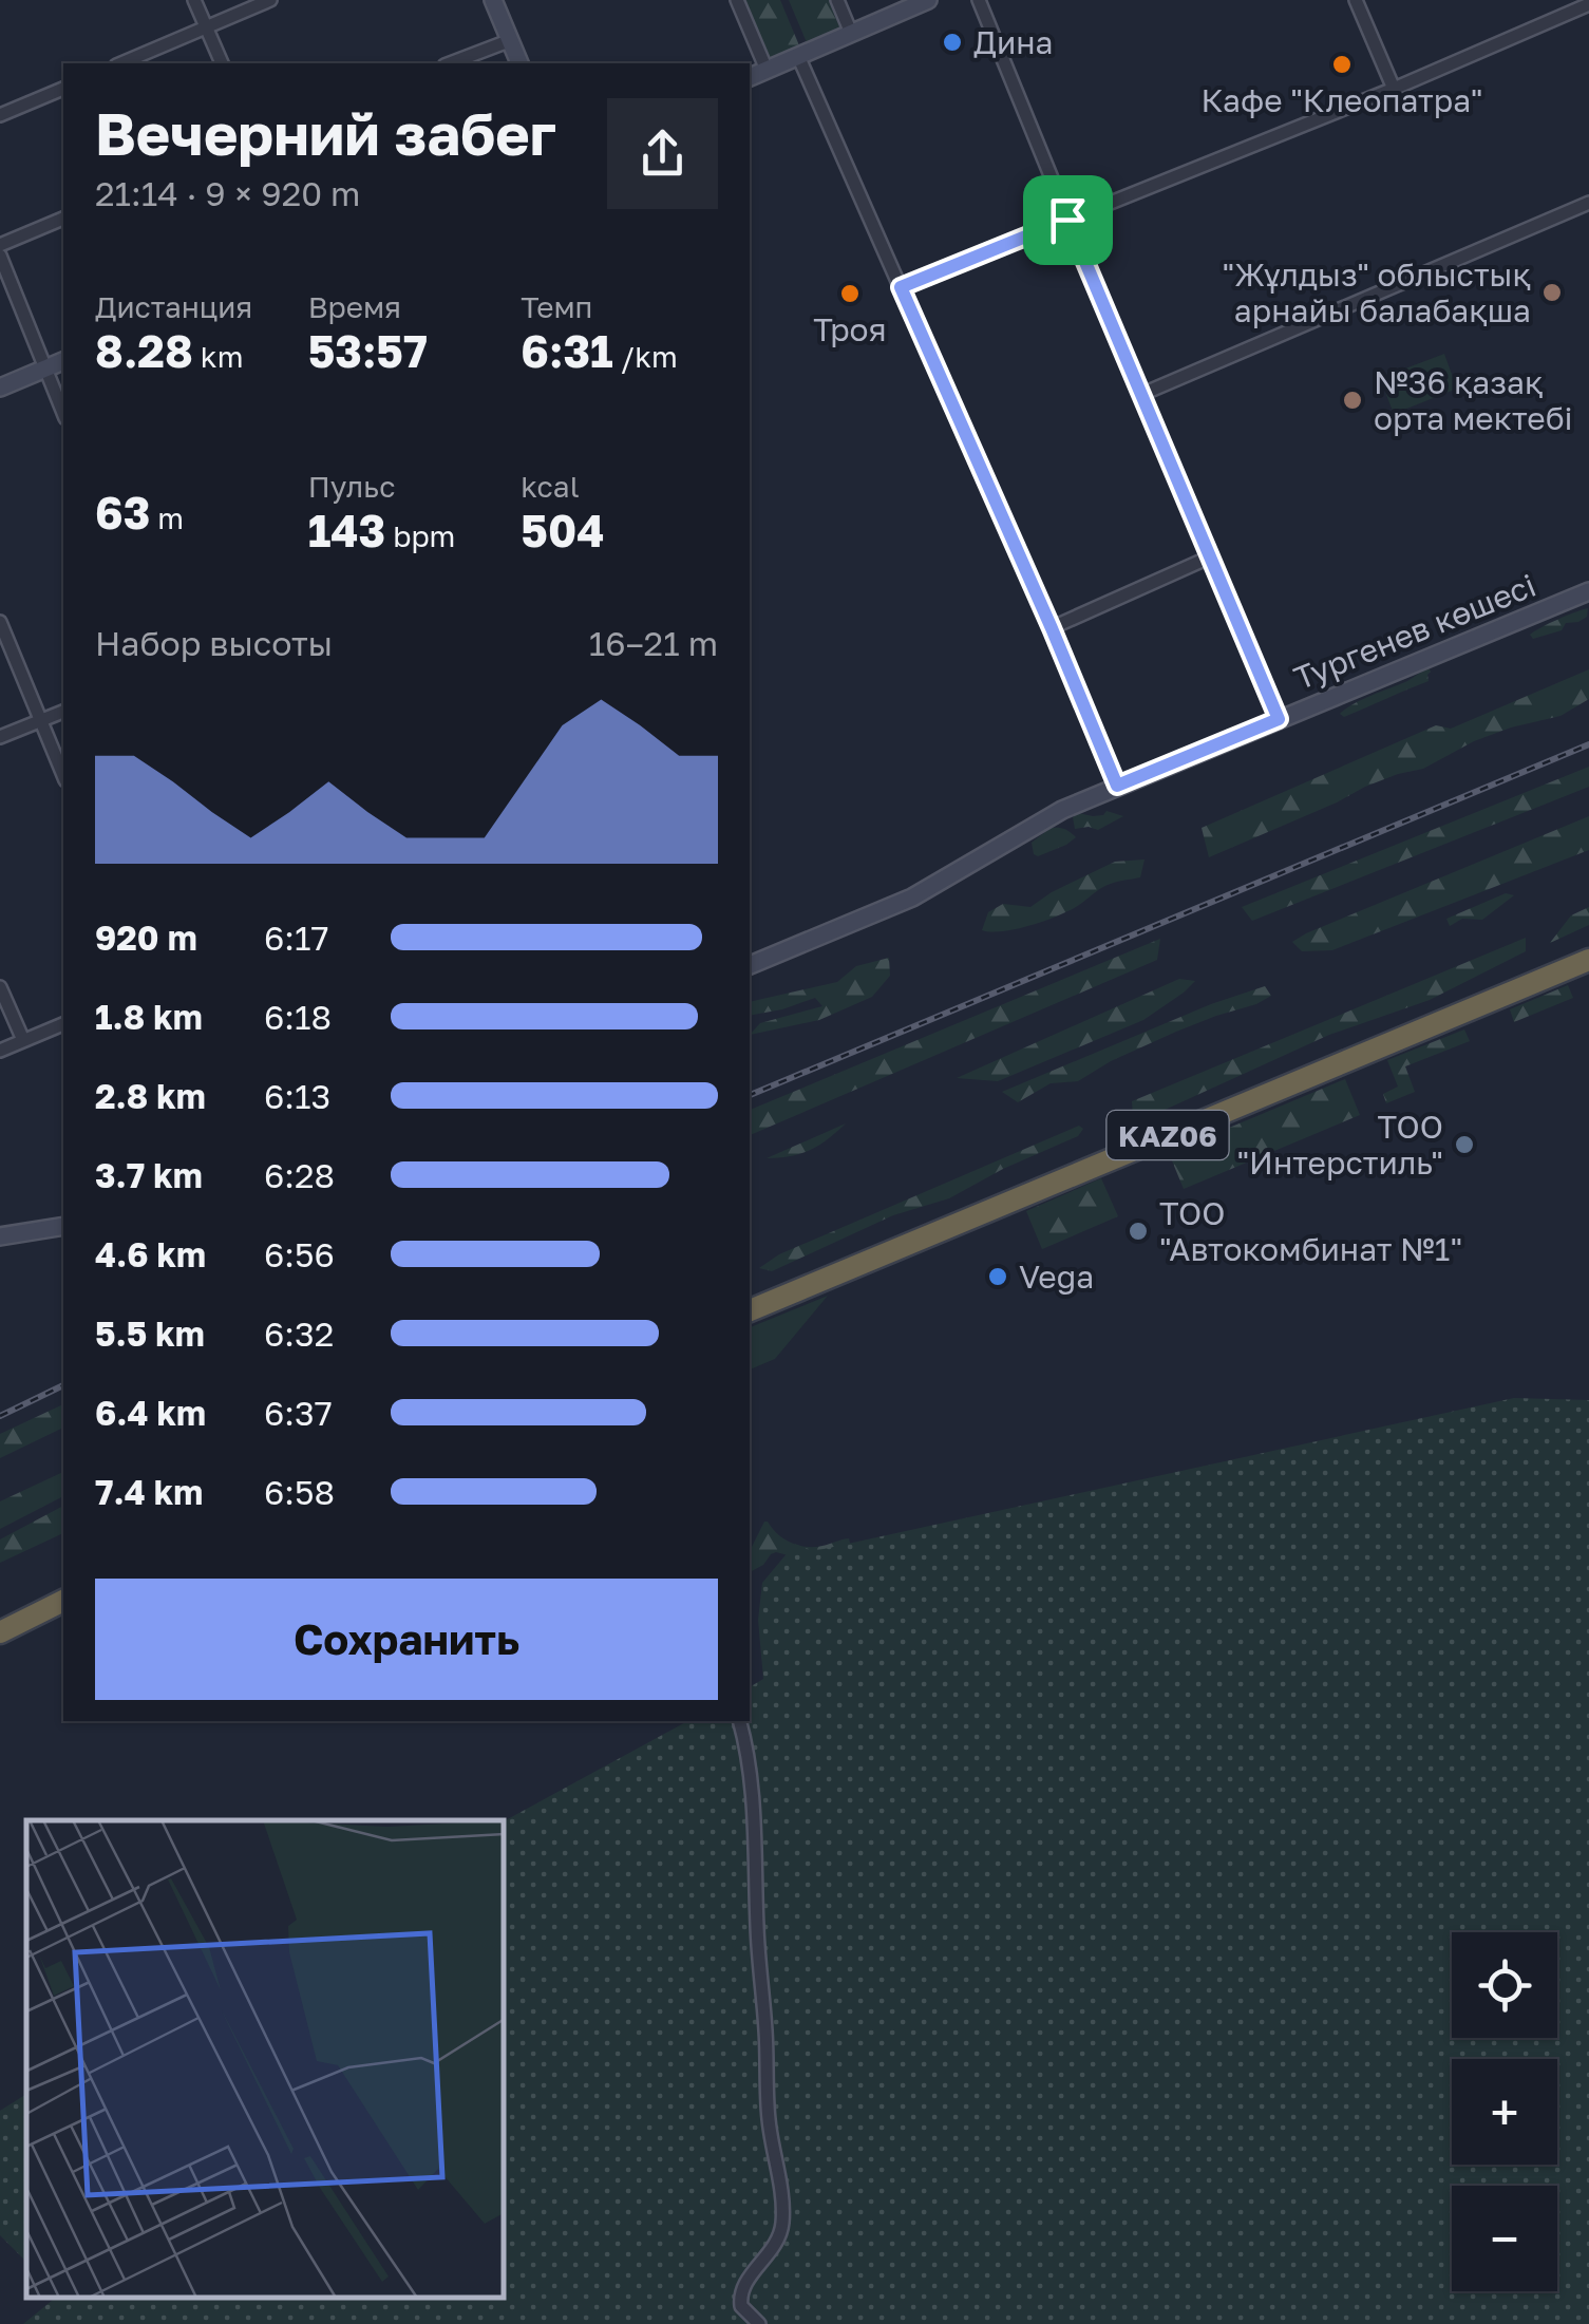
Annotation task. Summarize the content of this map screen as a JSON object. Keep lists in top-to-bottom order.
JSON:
{
  "streets": {
    "highway": ["KАZ06"],
    "main road": ["Тургенев көшесі"]
  },
  "places": [
    "Дина",
    "Кафе \"Клеопатра\"",
    "\"Жұлдыз\" облыстық арнайы балабақша",
    "Троя",
    "№36 қазақ орта мектебі",
    "ТОО \"Интерстиль\"",
    "ТОО \"Автокомбинат №1\"",
    "Vega"
  ],
  "page": {
    "heading": ["Вечерний забег", "21:14 · 9 × 920 m"],
    "stats": [
      ["Дистанция", "8.28 km"],
      ["Время", "53:57"],
      ["Темп", "6:31 /km"],
      ["63 m"],
      ["Пульс", "143 bpm"],
      ["kcal", "504"]
    ],
    "chart": ["Набор высоты", "16–21 m"],
    "list": [
      {
        "name": "920 m",
        "note": "6:17"
      },
      {
        "name": "1.8 km",
        "note": "6:18"
      },
      {
        "name": "2.8 km",
        "note": "6:13"
      },
      {
        "name": "3.7 km",
        "note": "6:28"
      },
      {
        "name": "4.6 km",
        "note": "6:56"
      },
      {
        "name": "5.5 km",
        "note": "6:32"
      },
      {
        "name": "6.4 km",
        "note": "6:37"
      },
      {
        "name": "7.4 km",
        "note": "6:58"
      }
    ],
    "buttons": "Сохранить",
    "map_buttons": ["+", "−"]
  }
}
